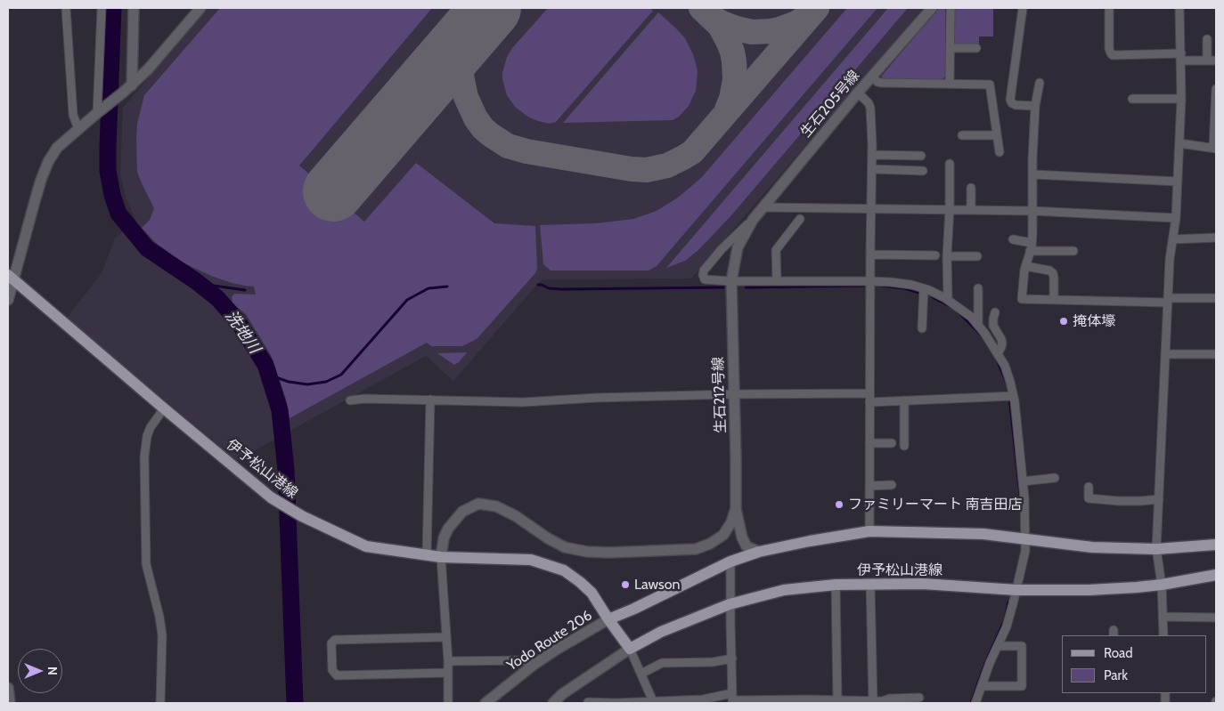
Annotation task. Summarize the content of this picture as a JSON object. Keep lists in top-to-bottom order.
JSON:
{
  "streets": {
    "main road": ["伊予松山港線"],
    "street": ["生石205号線", "生石212号線", "Yodo Route 206"]
  },
  "crossings": [
    ["生石205号線", "生石212号線"],
    ["伊予松山港線", "Yodo Route 206"]
  ],
  "water": ["洗地川"],
  "places": ["掩体壕", "ファミリーマート 南吉田店", "Lawson"],
  "legend": ["Road", "Park"],
  "north": "right"
}
